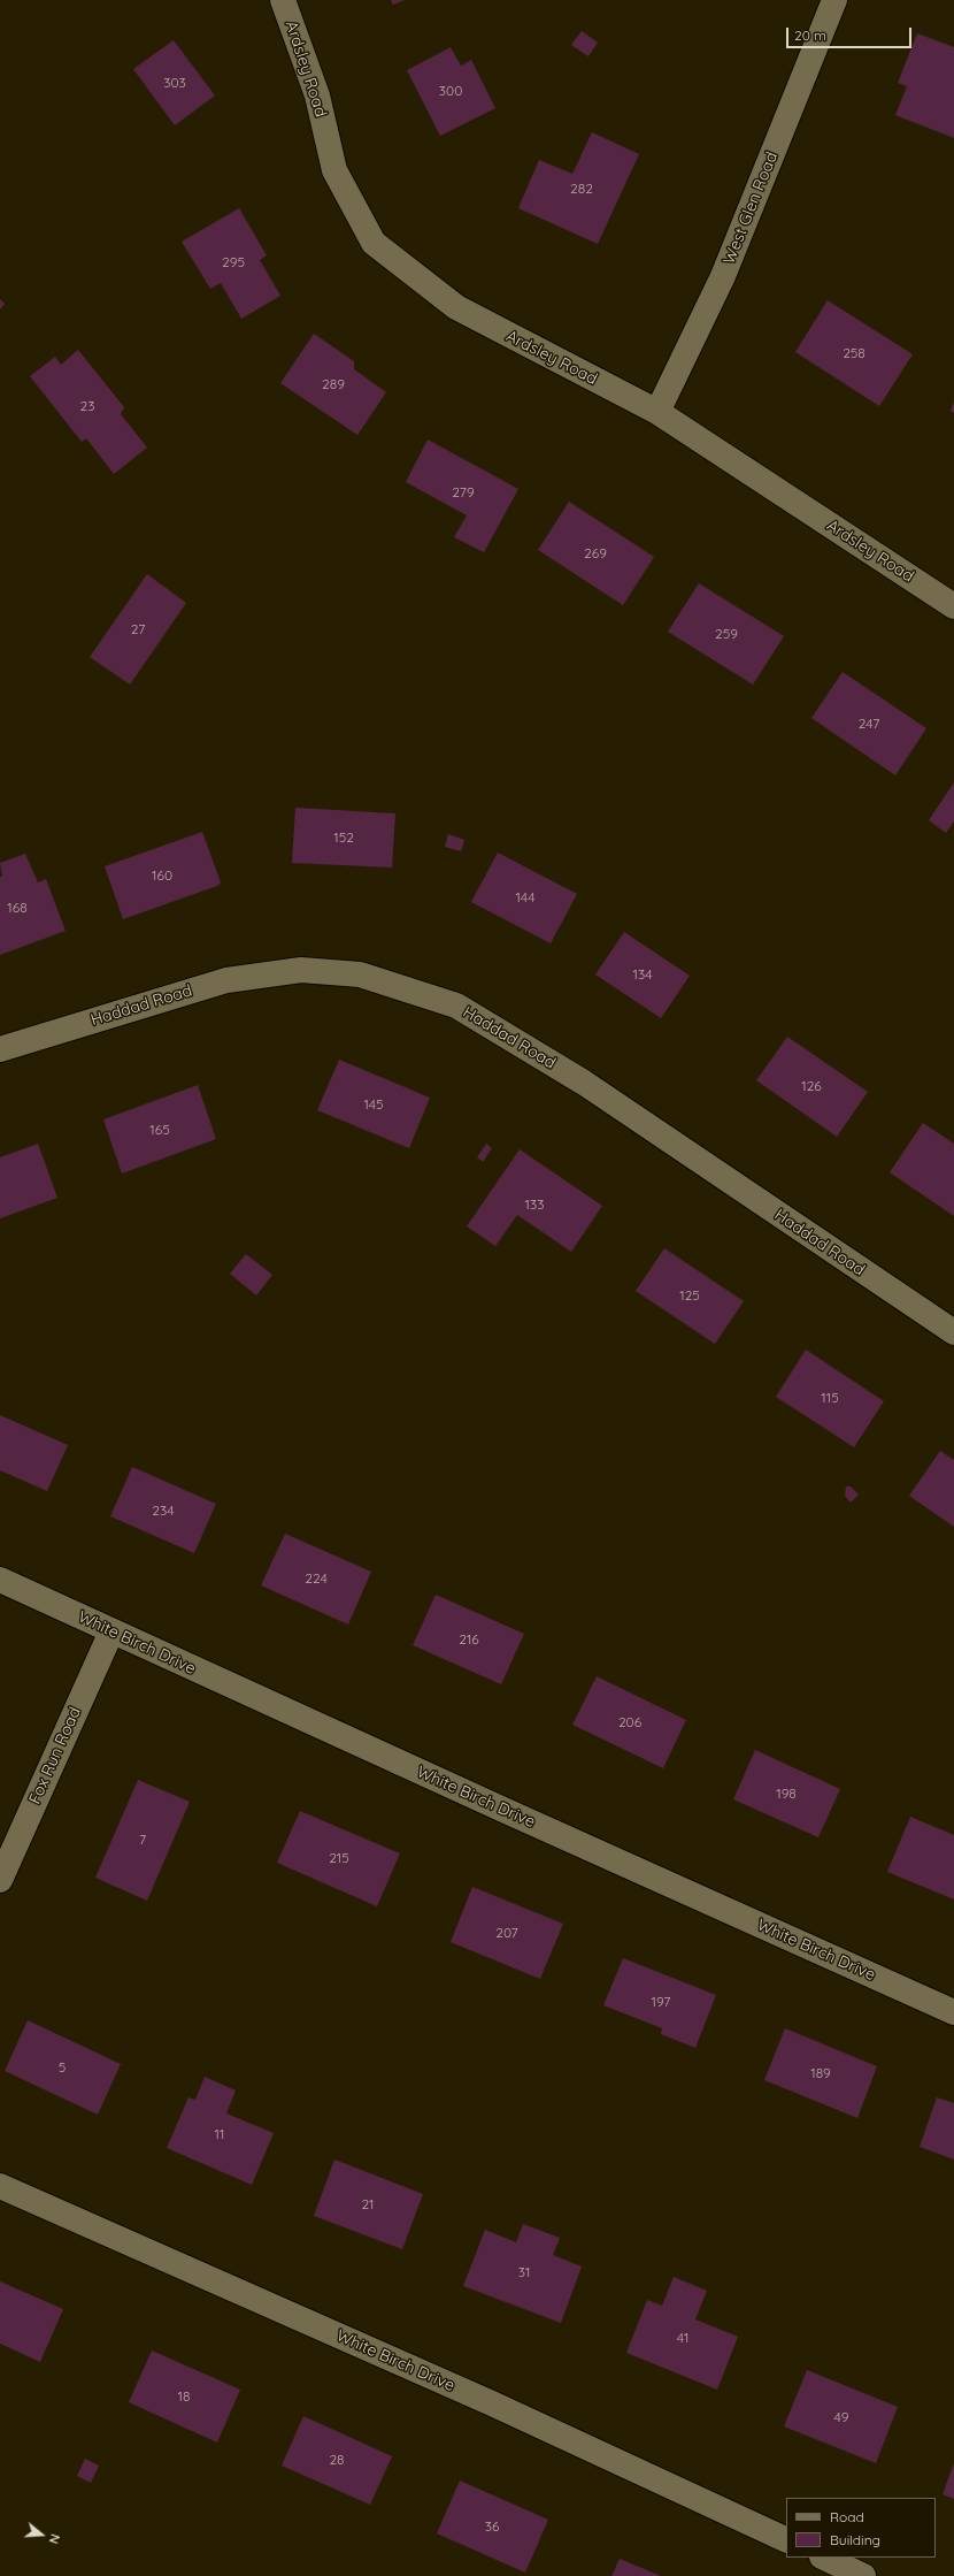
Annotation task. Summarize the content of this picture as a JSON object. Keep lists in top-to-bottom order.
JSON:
{
  "streets": {
    "street": [
      "Ardsley Road",
      "West Glen Road",
      "Haddad Road",
      "White Birch Drive",
      "Fox Run Road"
    ]
  },
  "crossings": [
    ["Ardsley Road", "West Glen Road"],
    ["White Birch Drive", "Fox Run Road"]
  ],
  "house_numbers": [
    "303",
    "300",
    "282",
    "295",
    "258",
    "289",
    "23",
    "279",
    "269",
    "27",
    "259",
    "247",
    "152",
    "160",
    "144",
    "168",
    "134",
    "126",
    "145",
    "165",
    "133",
    "125",
    "115",
    "234",
    "224",
    "216",
    "206",
    "198",
    "7",
    "215",
    "207",
    "197",
    "5",
    "189",
    "11",
    "21",
    "31",
    "41",
    "18",
    "49",
    "28",
    "36"
  ],
  "legend": ["Road", "Building"],
  "scale_bar": "20 m",
  "north": "right"
}
